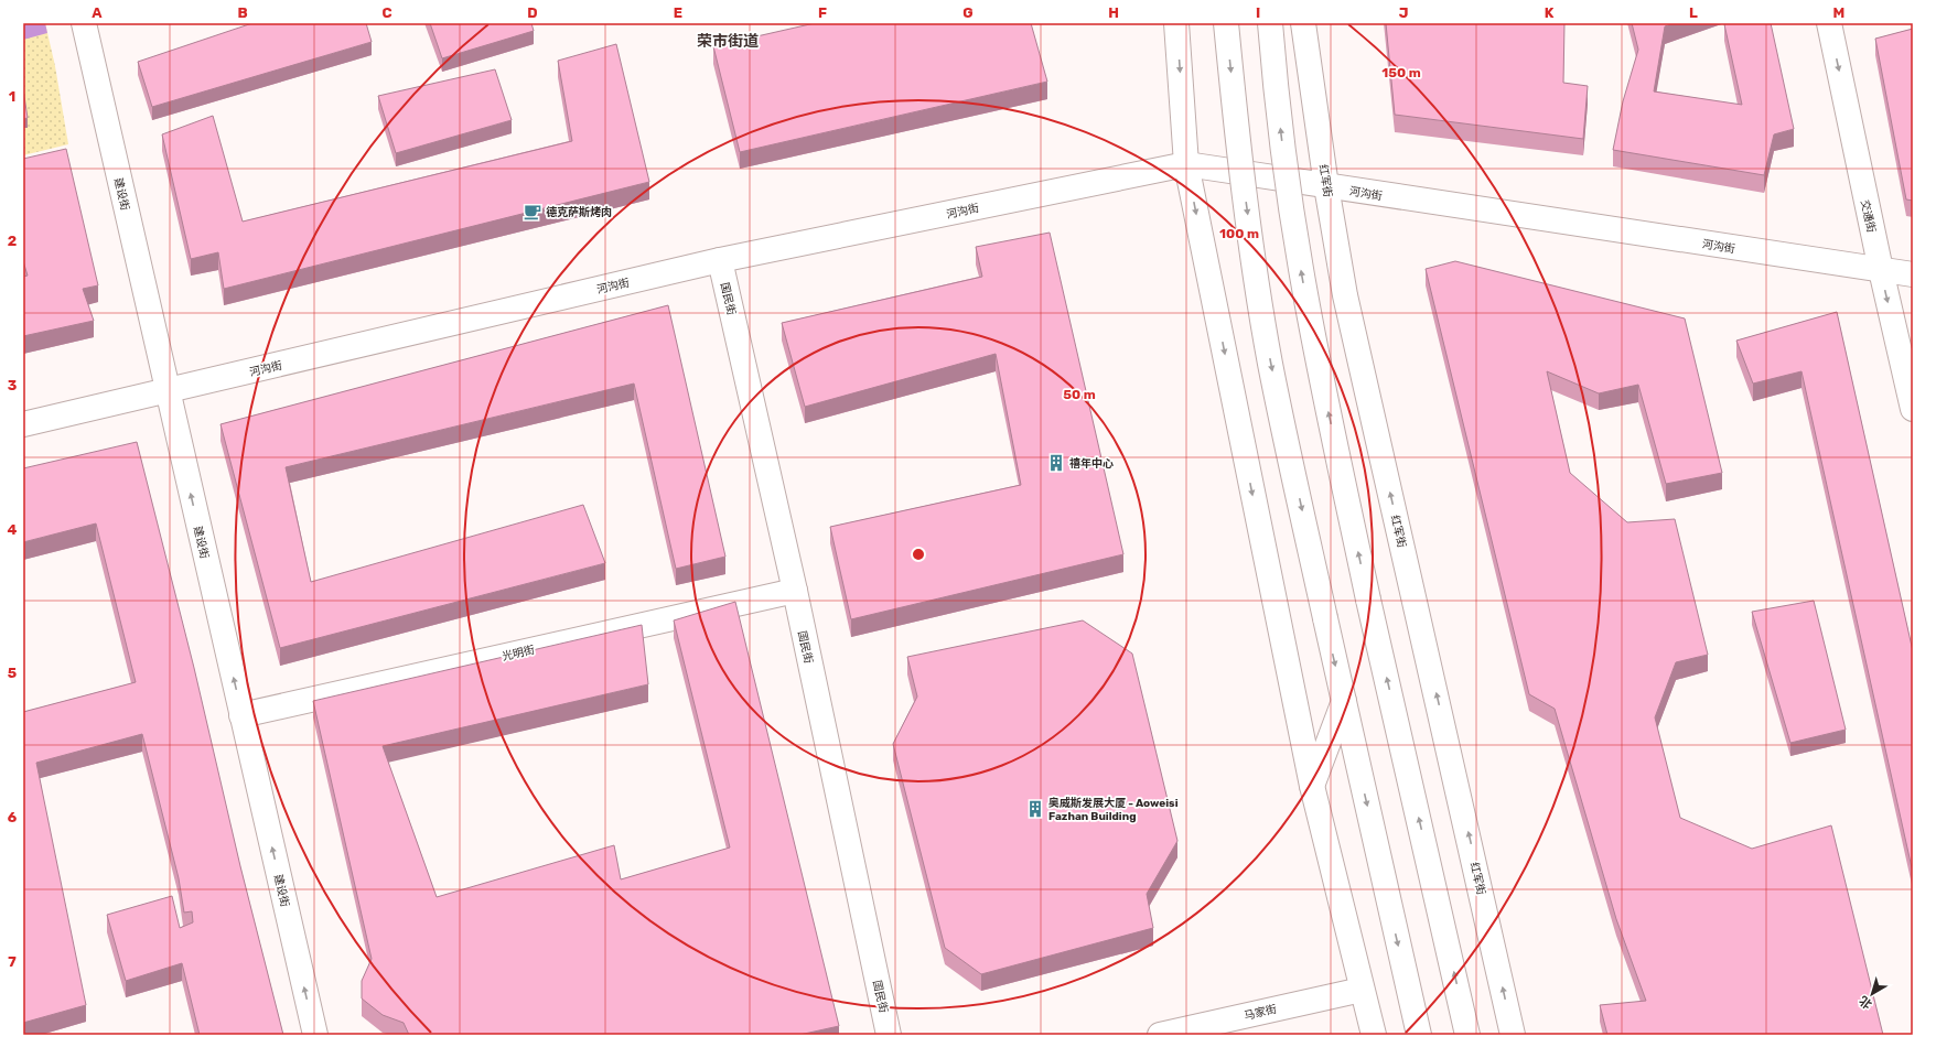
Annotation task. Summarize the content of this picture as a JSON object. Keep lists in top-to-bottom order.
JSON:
{
  "streets": {
    "street": [
      "红军街",
      "河沟街",
      "建设街",
      "交通街",
      "国民街",
      "光明街",
      "马家街"
    ]
  },
  "crossings": [
    ["红军街", "河沟街"],
    ["河沟街", "建设街"],
    ["河沟街", "交通街"],
    ["河沟街", "国民街"],
    ["建设街", "光明街"],
    ["国民街", "光明街"]
  ],
  "one_way": ["建设街", "交通街"],
  "districts": ["荣市街道"],
  "places": {
    "cafe": ["德克萨斯烤肉"],
    "building": ["禧年中心", "奥威斯发展大厦 - Aoweisi Fazhan Building"]
  },
  "north": "bottom left",
  "grid": {
    "columns": [
      "A",
      "B",
      "C",
      "D",
      "E",
      "F",
      "G",
      "H",
      "I",
      "J",
      "K",
      "L",
      "M"
    ],
    "rows": [
      "1",
      "2",
      "3",
      "4",
      "5",
      "6",
      "7"
    ]
  },
  "rings": ["150 m", "100 m", "50 m"]
}
